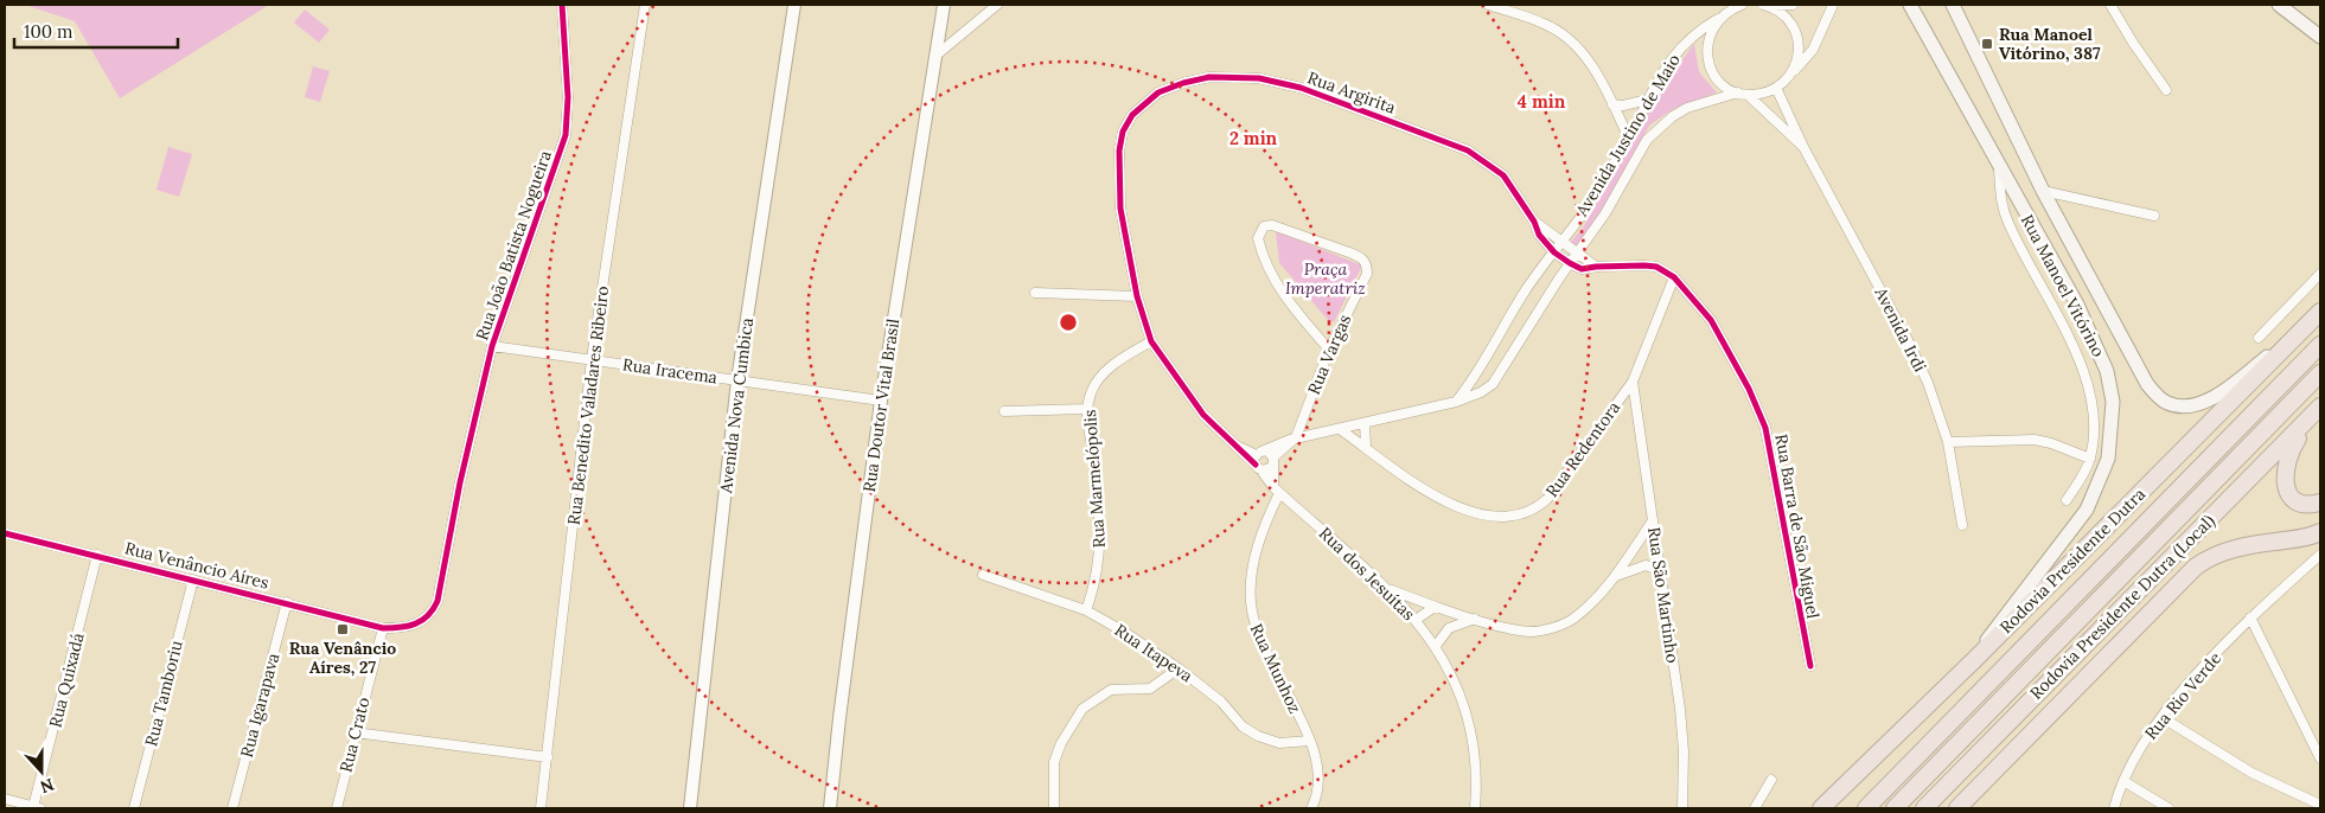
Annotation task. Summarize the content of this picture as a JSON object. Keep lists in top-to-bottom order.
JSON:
{
  "streets": {
    "highway": ["Rodovia Presidente Dutra", "Rodovia Presidente Dutra (Local)"],
    "main road": ["Rua Manoel Vitórino"],
    "street": [
      "Rua Argirita",
      "Avenida Justino de Maio",
      "Rua João Batista Nogueira",
      "Avenida Irdi",
      "Rua Vargas",
      "Rua Iracema",
      "Rua Benedito Valadares Ribeiro",
      "Avenida Nova Cumbica",
      "Rua Doutor Vital Brasil",
      "Rua Redentora",
      "Rua Marmelópolis",
      "Rua Barra de São Miguel",
      "Rua Venâncio Aíres",
      "Rua dos Jesuítas",
      "Rua São Martinho",
      "Rua Itapeva",
      "Rua Munhoz",
      "Rua Quixadá",
      "Rua Tamboriu",
      "Rua Rio Verde",
      "Rua Igarapava",
      "Rua Crato"
    ]
  },
  "crossings": [
    ["Rua Argirita", "Avenida Justino de Maio"],
    ["Rua Argirita", "Rua Marmelópolis"],
    ["Rua Argirita", "Rua Barra de São Miguel"],
    ["Rua Argirita", "Rua dos Jesuítas"],
    ["Avenida Justino de Maio", "Avenida Irdi"],
    ["Avenida Justino de Maio", "Rua Barra de São Miguel"],
    ["Rua João Batista Nogueira", "Rua Iracema"],
    ["Rua João Batista Nogueira", "Rua Venâncio Aíres"],
    ["Rua João Batista Nogueira", "Rua Crato"],
    ["Rua Manoel Vitórino", "Rodovia Presidente Dutra"],
    ["Rua Iracema", "Rua Benedito Valadares Ribeiro"],
    ["Rua Iracema", "Avenida Nova Cumbica"],
    ["Rua Iracema", "Rua Doutor Vital Brasil"],
    ["Rua Redentora", "Rua Barra de São Miguel"],
    ["Rua Redentora", "Rua São Martinho"],
    ["Rua Marmelópolis", "Rua dos Jesuítas"],
    ["Rua Marmelópolis", "Rua Itapeva"],
    ["Rua Venâncio Aíres", "Rua Quixadá"],
    ["Rua Venâncio Aíres", "Rua Tamboriu"],
    ["Rua Venâncio Aíres", "Rua Igarapava"],
    ["Rua Venâncio Aíres", "Rua Crato"],
    ["Rua dos Jesuítas", "Rua Munhoz"],
    ["Rua Itapeva", "Rua Munhoz"]
  ],
  "parks": ["Praça Imperatriz"],
  "places": {
    "transit": ["Rua Manoel Vitórino, 387", "Rua Venâncio Aíres, 27"]
  },
  "scale_bar": "100 m",
  "north": "bottom",
  "rings": ["4 min", "2 min"]
}
